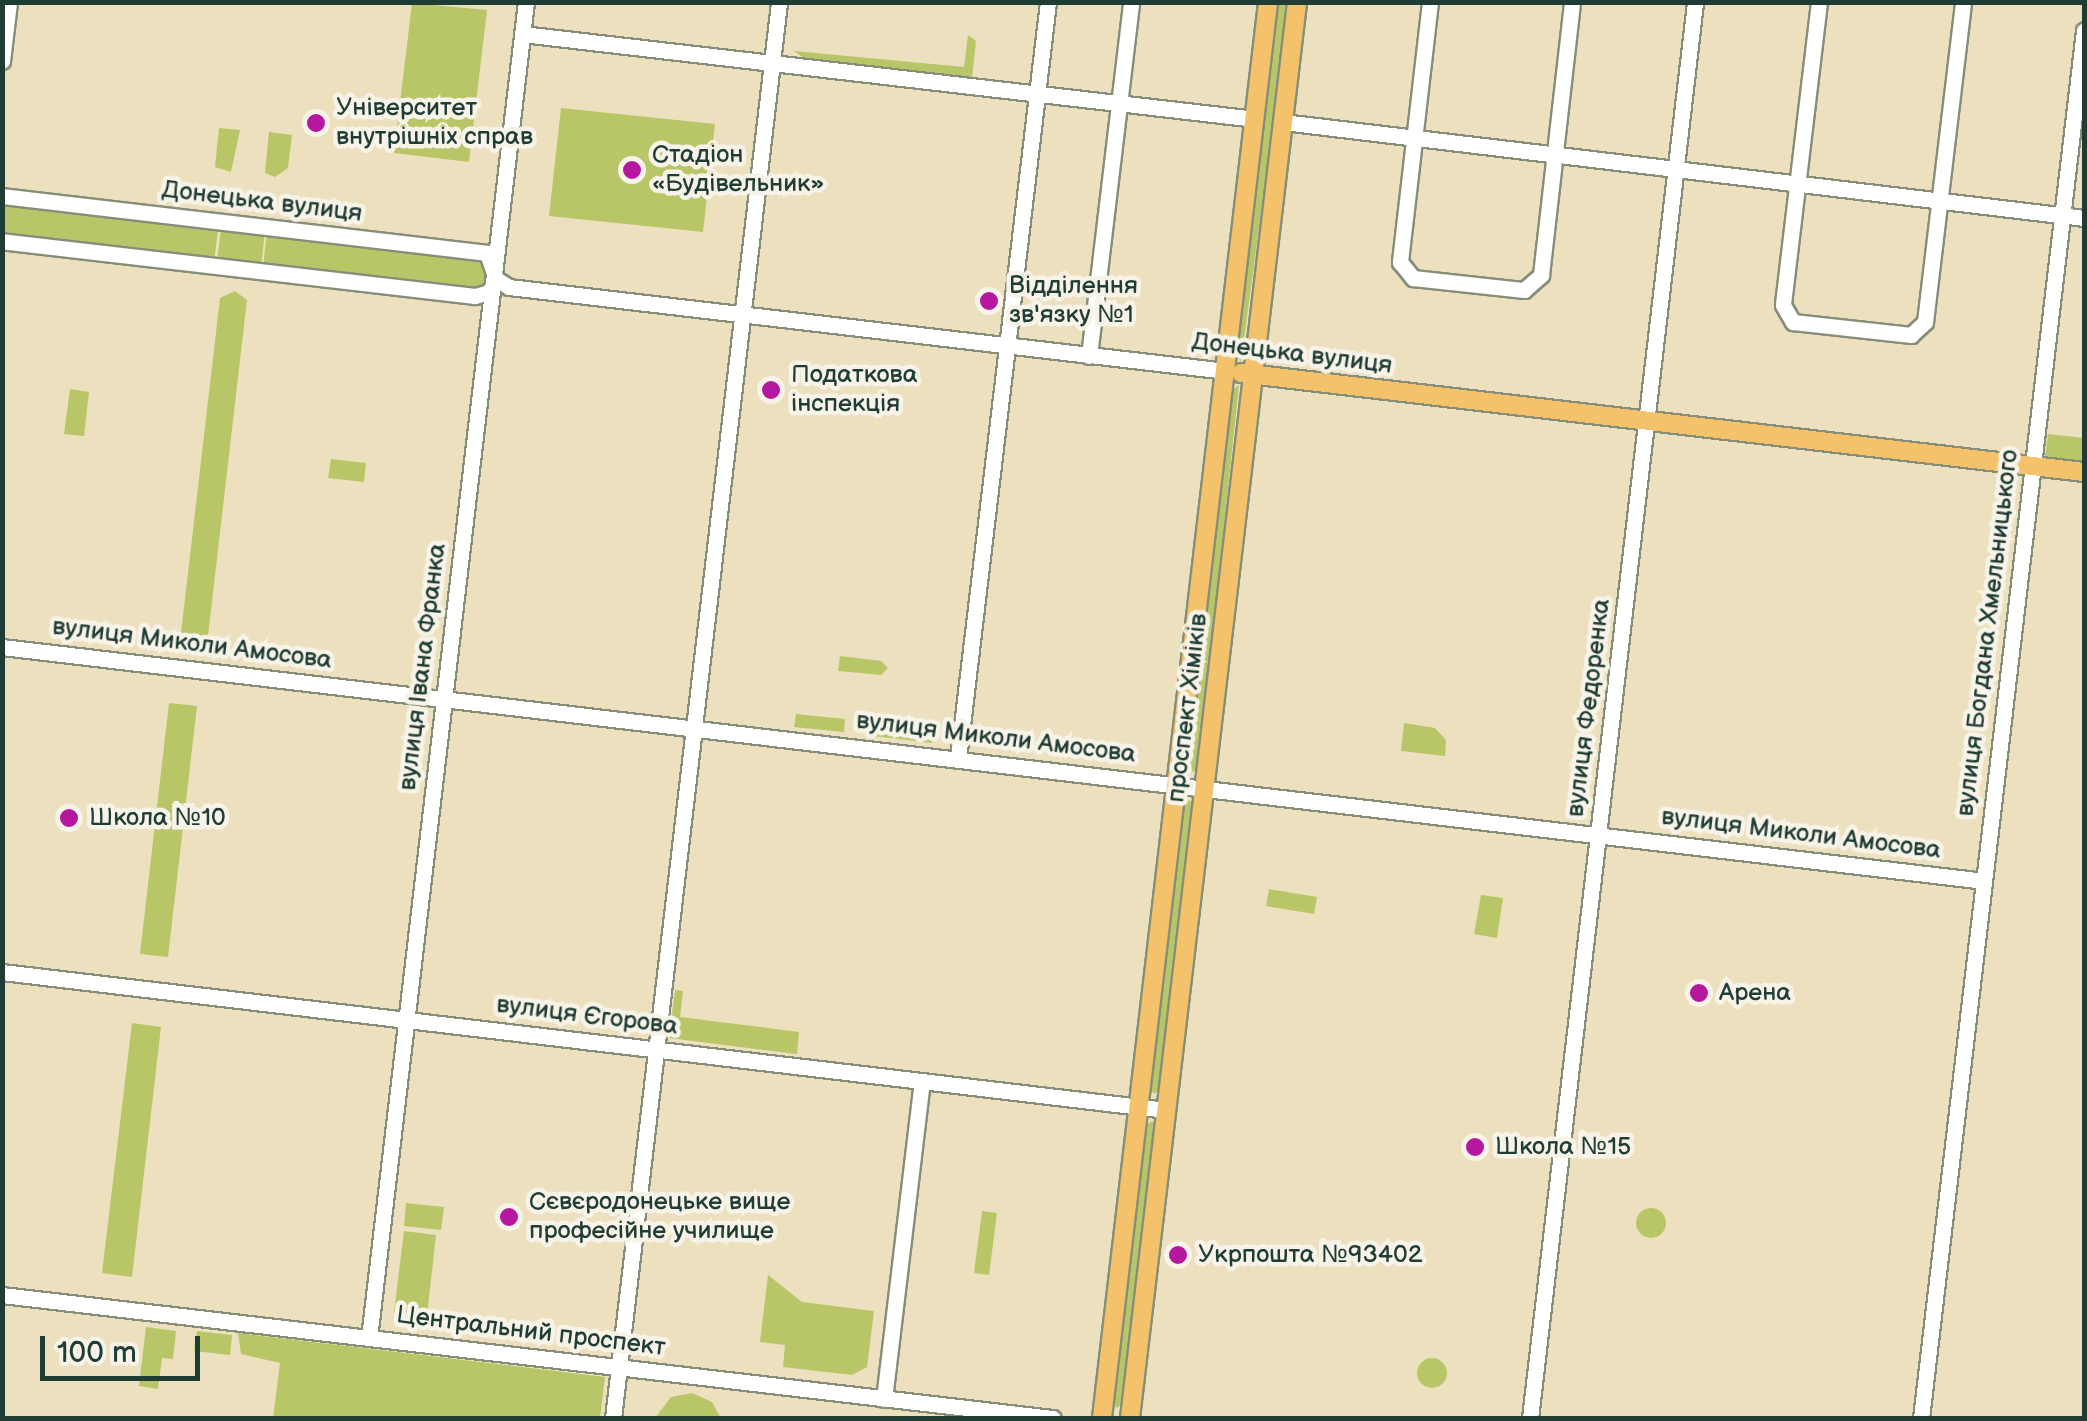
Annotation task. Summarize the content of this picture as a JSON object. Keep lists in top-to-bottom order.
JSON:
{
  "streets": {
    "main road": ["Донецька вулиця", "проспект Хіміків"],
    "street": [
      "вулиця Богдана Хмельницького",
      "вулиця Миколи Амосова",
      "вулиця Івана Франка",
      "вулиця Федоренка",
      "вулиця Єгорова",
      "Центральний проспект"
    ]
  },
  "crossings": [
    ["Донецька вулиця", "вулиця Богдана Хмельницького"],
    ["Донецька вулиця", "вулиця Івана Франка"],
    ["Донецька вулиця", "проспект Хіміків"],
    ["Донецька вулиця", "вулиця Федоренка"],
    ["вулиця Богдана Хмельницького", "вулиця Миколи Амосова"],
    ["вулиця Миколи Амосова", "вулиця Івана Франка"],
    ["вулиця Миколи Амосова", "проспект Хіміків"],
    ["вулиця Миколи Амосова", "вулиця Федоренка"],
    ["вулиця Івана Франка", "вулиця Єгорова"],
    ["вулиця Івана Франка", "Центральний проспект"],
    ["проспект Хіміків", "вулиця Єгорова"]
  ],
  "places": [
    "Університет внутрішніх справ",
    "Стадіон «Будівельник»",
    "Відділення зв'язку №1",
    "Податкова інспекція",
    "Школа №10",
    "Арена",
    "Школа №15",
    "Сєвєродонецьке вище професійне училище",
    "Укрпошта №93402"
  ],
  "scale_bar": "100 m"
}
